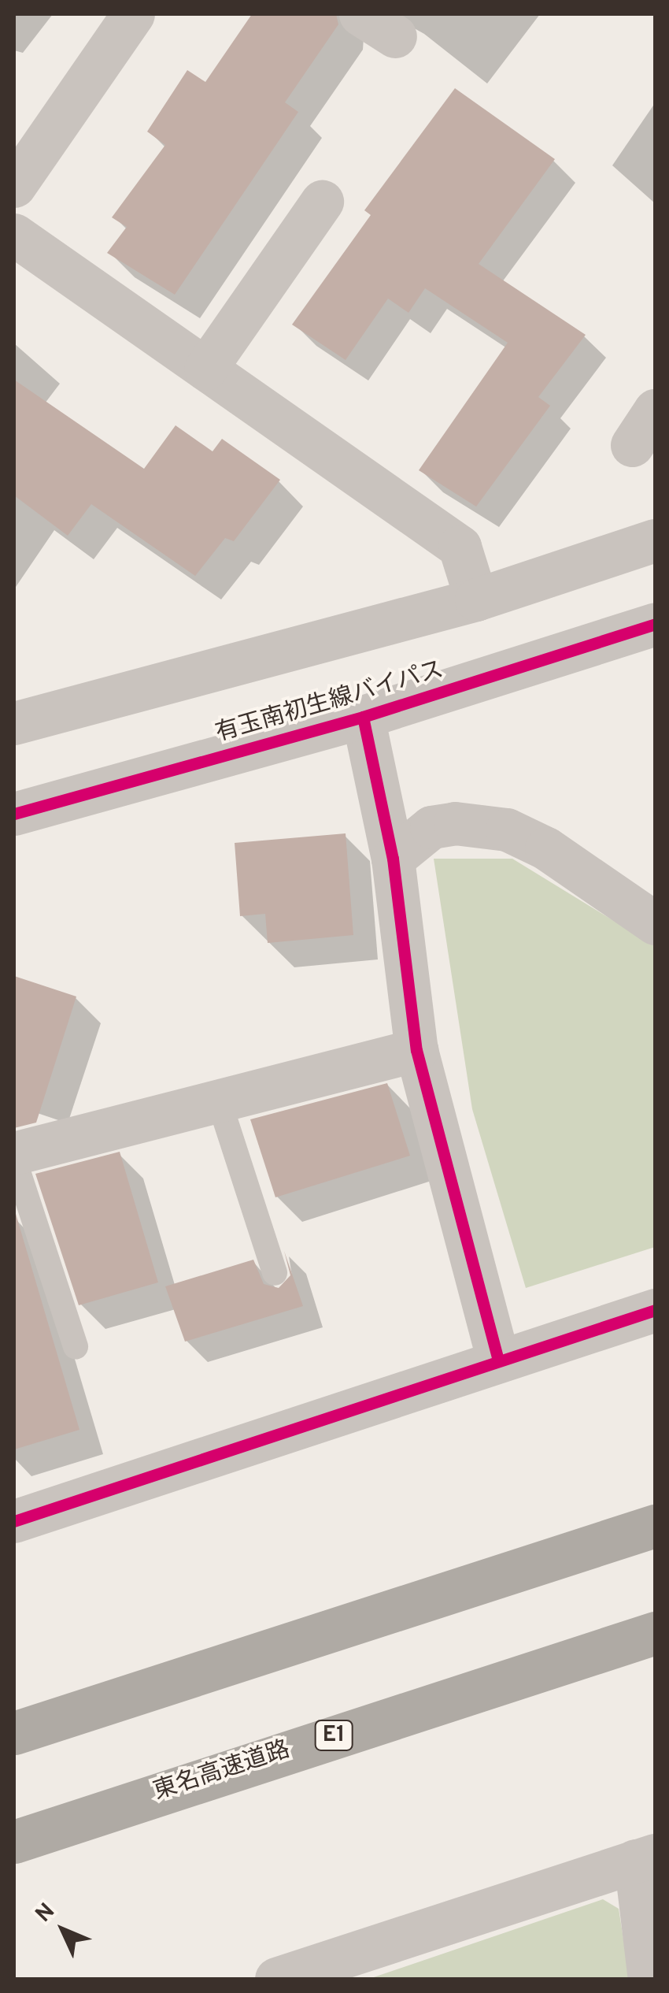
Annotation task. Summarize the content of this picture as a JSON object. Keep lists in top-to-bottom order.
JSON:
{
  "streets": {
    "highway": ["E1", "東名高速道路"],
    "street": ["有玉南初生線バイパス"]
  },
  "north": "top left"
}
